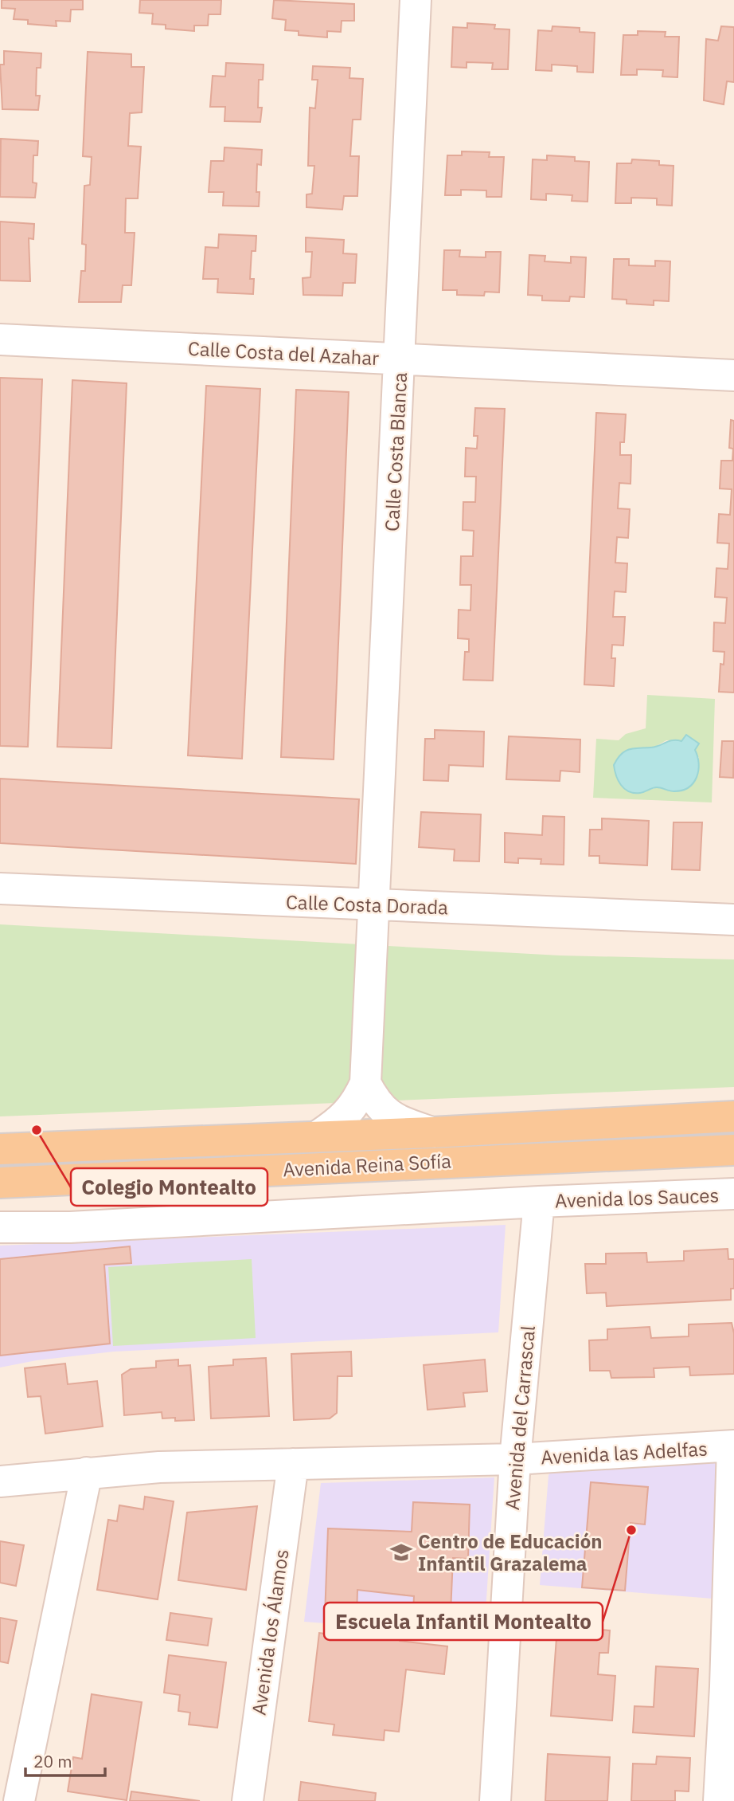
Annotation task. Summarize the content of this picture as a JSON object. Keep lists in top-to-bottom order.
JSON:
{
  "streets": {
    "main road": ["Avenida Reina Sofía"],
    "street": [
      "Calle Costa del Azahar",
      "Calle Costa Blanca",
      "Calle Costa Dorada",
      "Avenida los Sauces",
      "Avenida del Carrascal",
      "Avenida las Adelfas",
      "Avenida los Álamos"
    ]
  },
  "crossings": [
    ["Calle Costa del Azahar", "Calle Costa Blanca"],
    ["Calle Costa Blanca", "Calle Costa Dorada"],
    ["Avenida los Sauces", "Avenida del Carrascal"],
    ["Avenida del Carrascal", "Avenida las Adelfas"],
    ["Avenida las Adelfas", "Avenida los Álamos"]
  ],
  "places": {
    "other": ["Colegio Montealto", "Escuela Infantil Montealto"],
    "school or university": ["Centro de Educación Infantil Grazalema"]
  },
  "scale_bar": "20 m"
}
